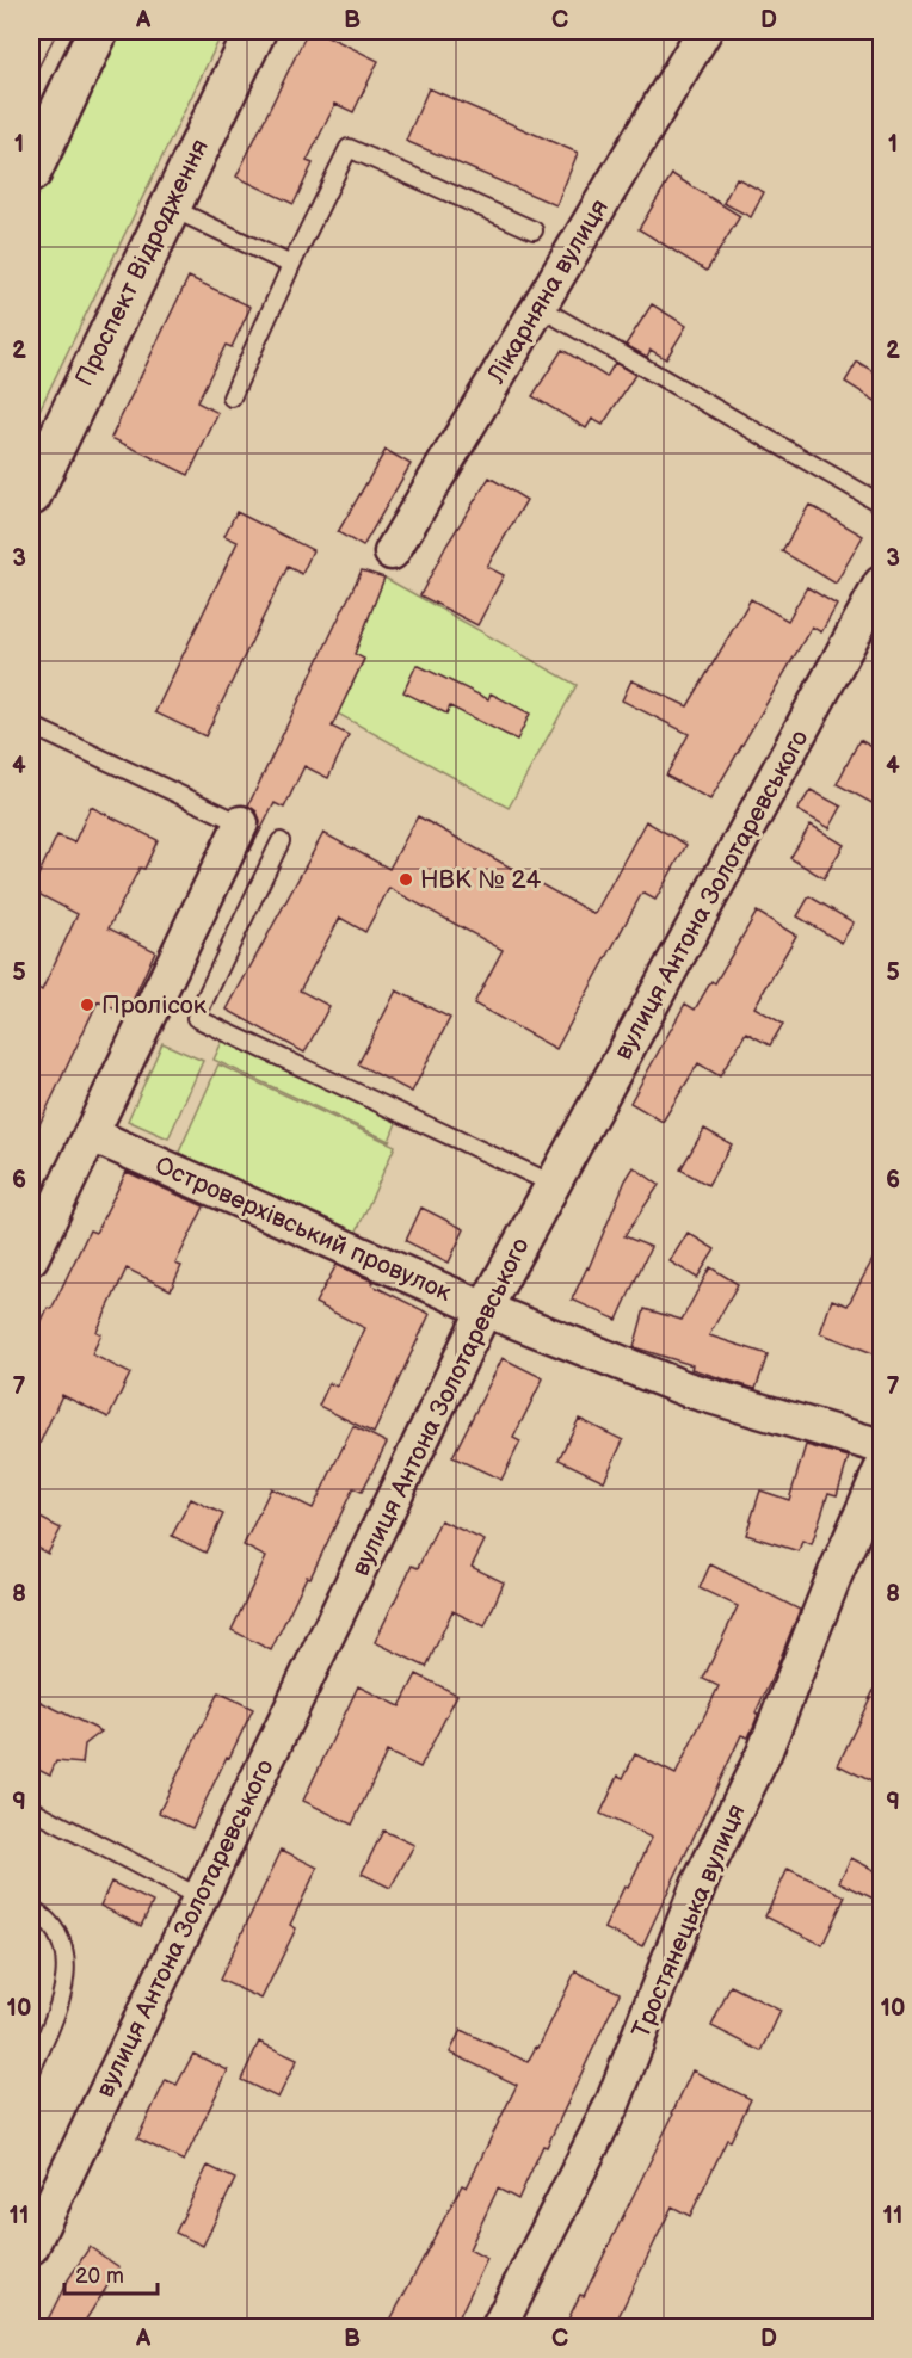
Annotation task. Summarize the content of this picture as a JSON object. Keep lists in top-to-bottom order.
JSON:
{
  "streets": {
    "main road": ["Проспект Відродження"],
    "street": [
      "Лікарняна вулиця",
      "вулиця Антона Золотаревського",
      "Островерхівський провулок",
      "Тростянецька вулиця"
    ]
  },
  "crossings": [
    ["вулиця Антона Золотаревського", "Островерхівський провулок"]
  ],
  "places": ["НВК № 24", "Пролісок"],
  "scale_bar": "20 m",
  "grid": {
    "columns": [
      "A",
      "B",
      "C",
      "D"
    ],
    "rows": [
      "1",
      "2",
      "3",
      "4",
      "5",
      "6",
      "7",
      "8",
      "9",
      "10",
      "11"
    ]
  }
}
